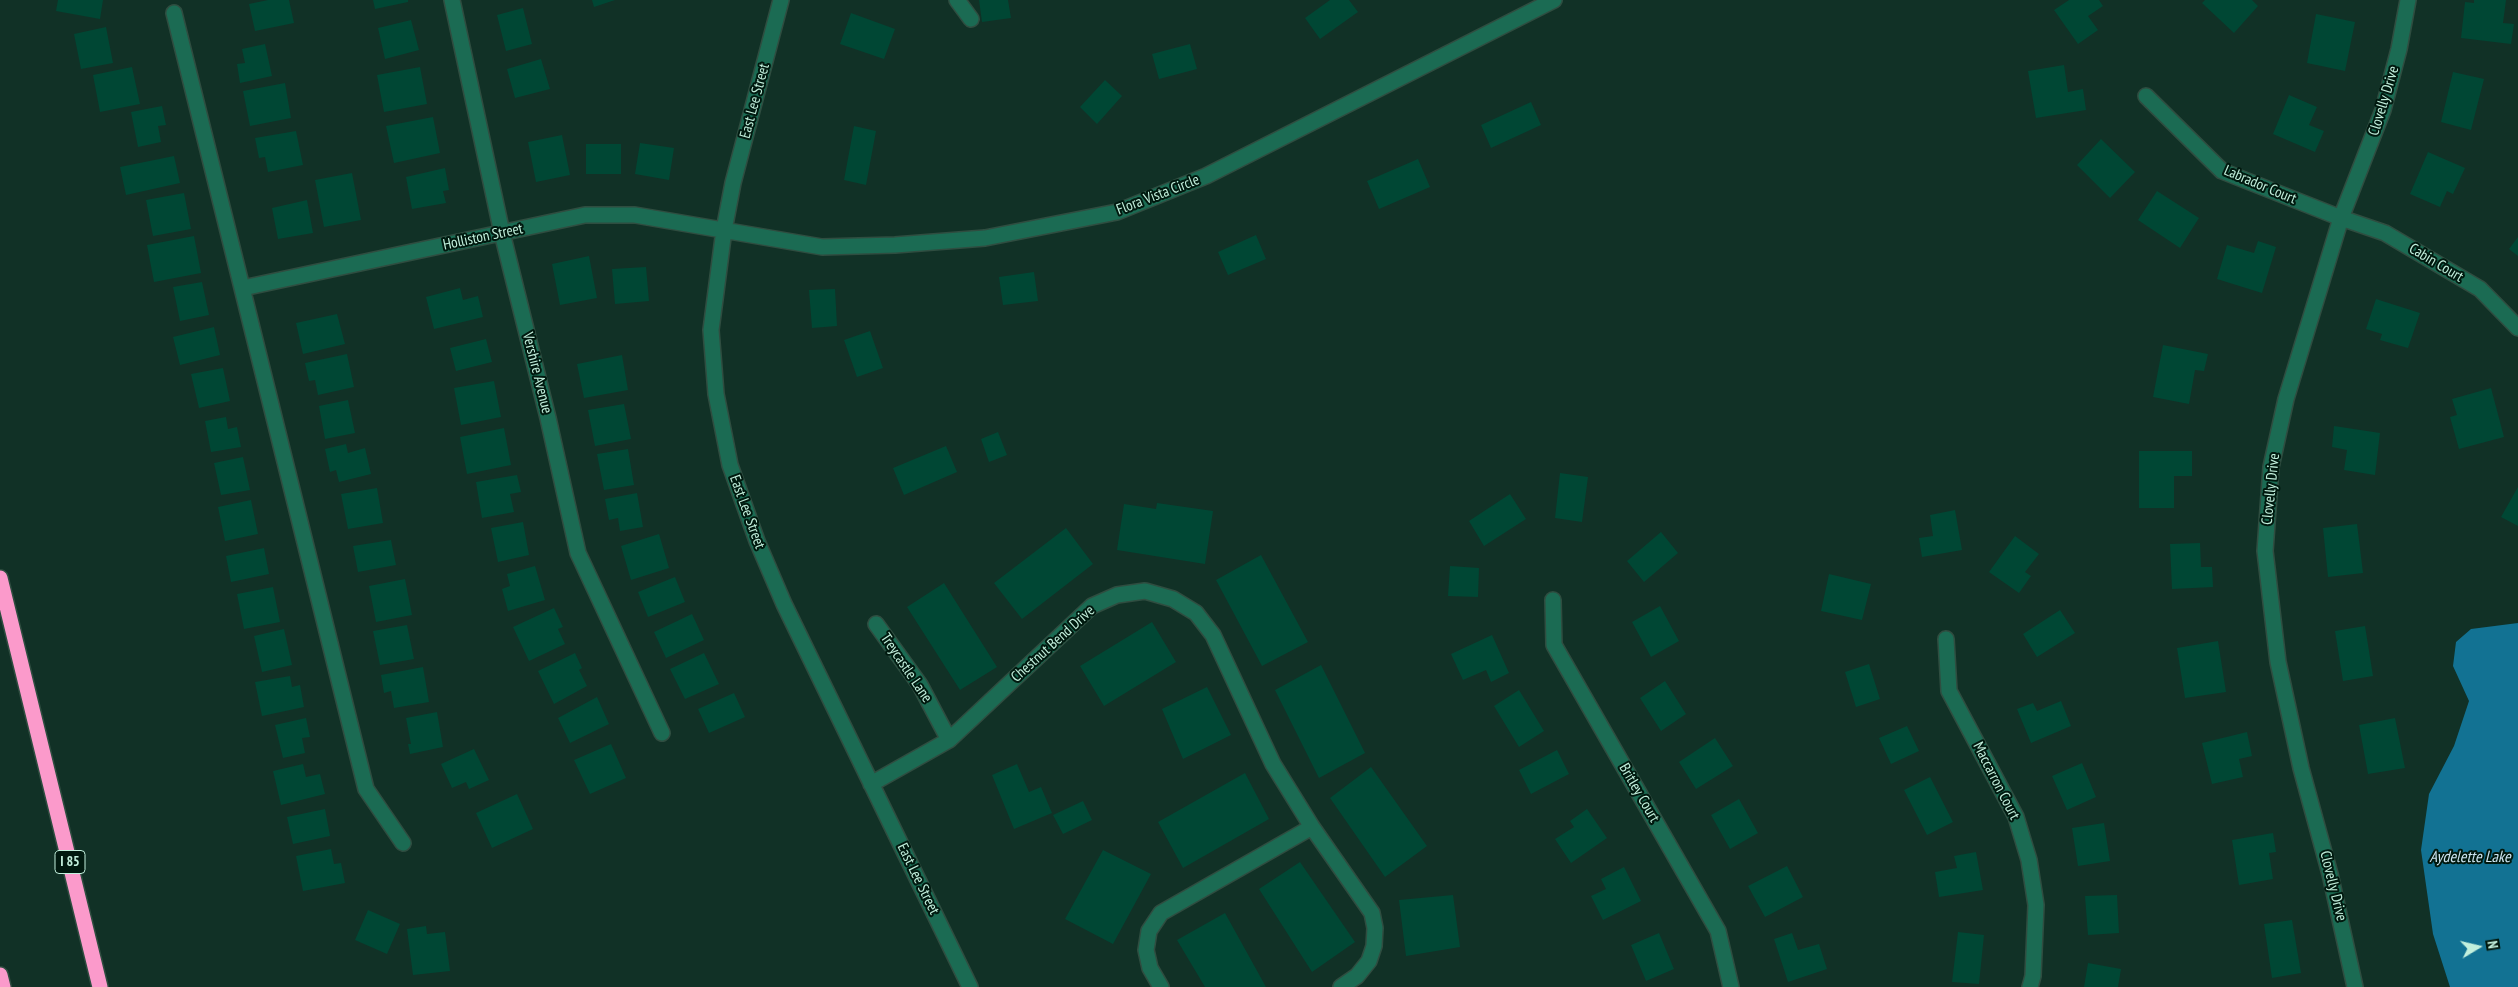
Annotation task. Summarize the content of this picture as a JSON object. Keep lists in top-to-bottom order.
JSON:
{
  "streets": {
    "highway": ["I 85"],
    "street": [
      "East Lee Street",
      "Clovelly Drive",
      "Labrador Court",
      "Flora Vista Circle",
      "Holliston Street",
      "Cabin Court",
      "Vershire Avenue",
      "Chestnut Bend Drive",
      "Treycastle Lane",
      "Maccarron Court",
      "Britley Court"
    ]
  },
  "crossings": [
    ["East Lee Street", "Flora Vista Circle"],
    ["East Lee Street", "Holliston Street"],
    ["East Lee Street", "Chestnut Bend Drive"],
    ["Clovelly Drive", "Labrador Court"],
    ["Clovelly Drive", "Cabin Court"],
    ["Labrador Court", "Cabin Court"],
    ["Flora Vista Circle", "Holliston Street"],
    ["Holliston Street", "Vershire Avenue"],
    ["Chestnut Bend Drive", "Treycastle Lane"]
  ],
  "water": ["Aydelette Lake"],
  "north": "right"
}
